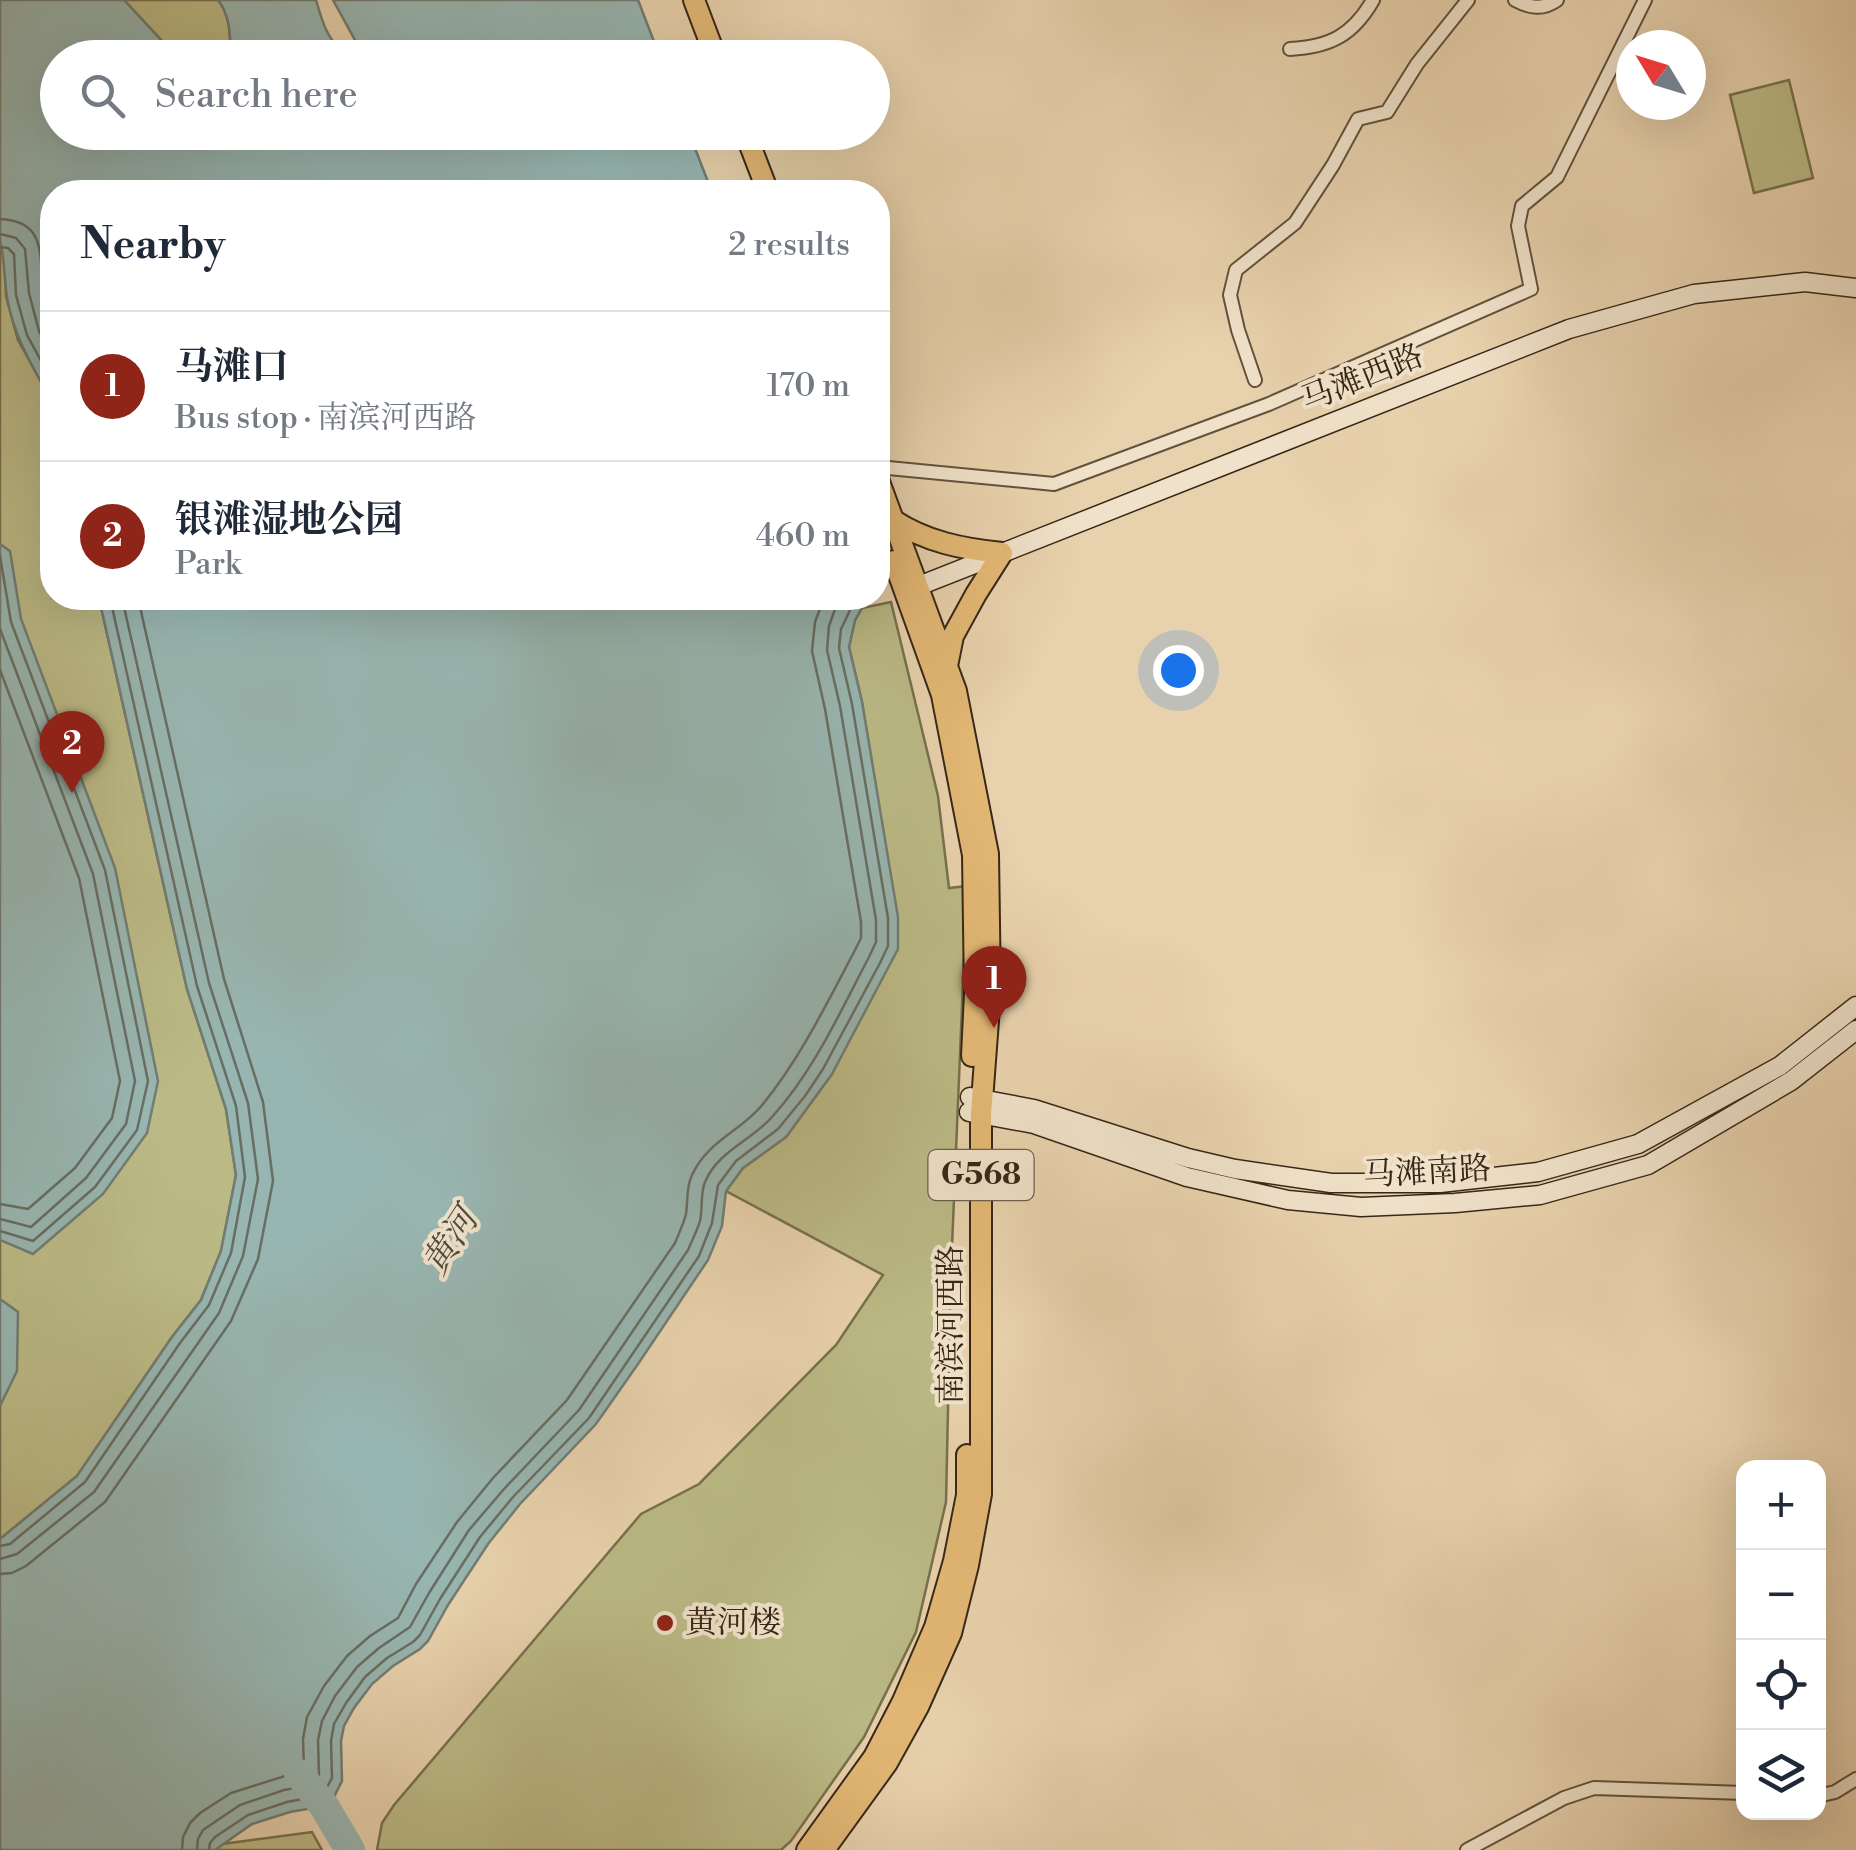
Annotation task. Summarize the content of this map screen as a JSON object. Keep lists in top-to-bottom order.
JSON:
{
  "streets": {
    "highway": ["G568", "南滨河西路"],
    "main road": ["马滩西路", "马滩南路"]
  },
  "crossings": [
    ["马滩西路", "南滨河西路"],
    ["马滩南路", "南滨河西路"]
  ],
  "water": ["黄河"],
  "places": ["黄河楼"],
  "north": "top left",
  "page": {
    "search": "Search here",
    "heading": ["Nearby", "2 results"],
    "list": [
      {
        "mark": "1",
        "name": "马滩口",
        "note": "Bus stop · 南滨河西路",
        "value": "170 m"
      },
      {
        "mark": "2",
        "name": "银滩湿地公园",
        "note": "Park",
        "value": "460 m"
      }
    ],
    "pins": ["2", "1"],
    "map_buttons": ["+", "−"]
  }
}
